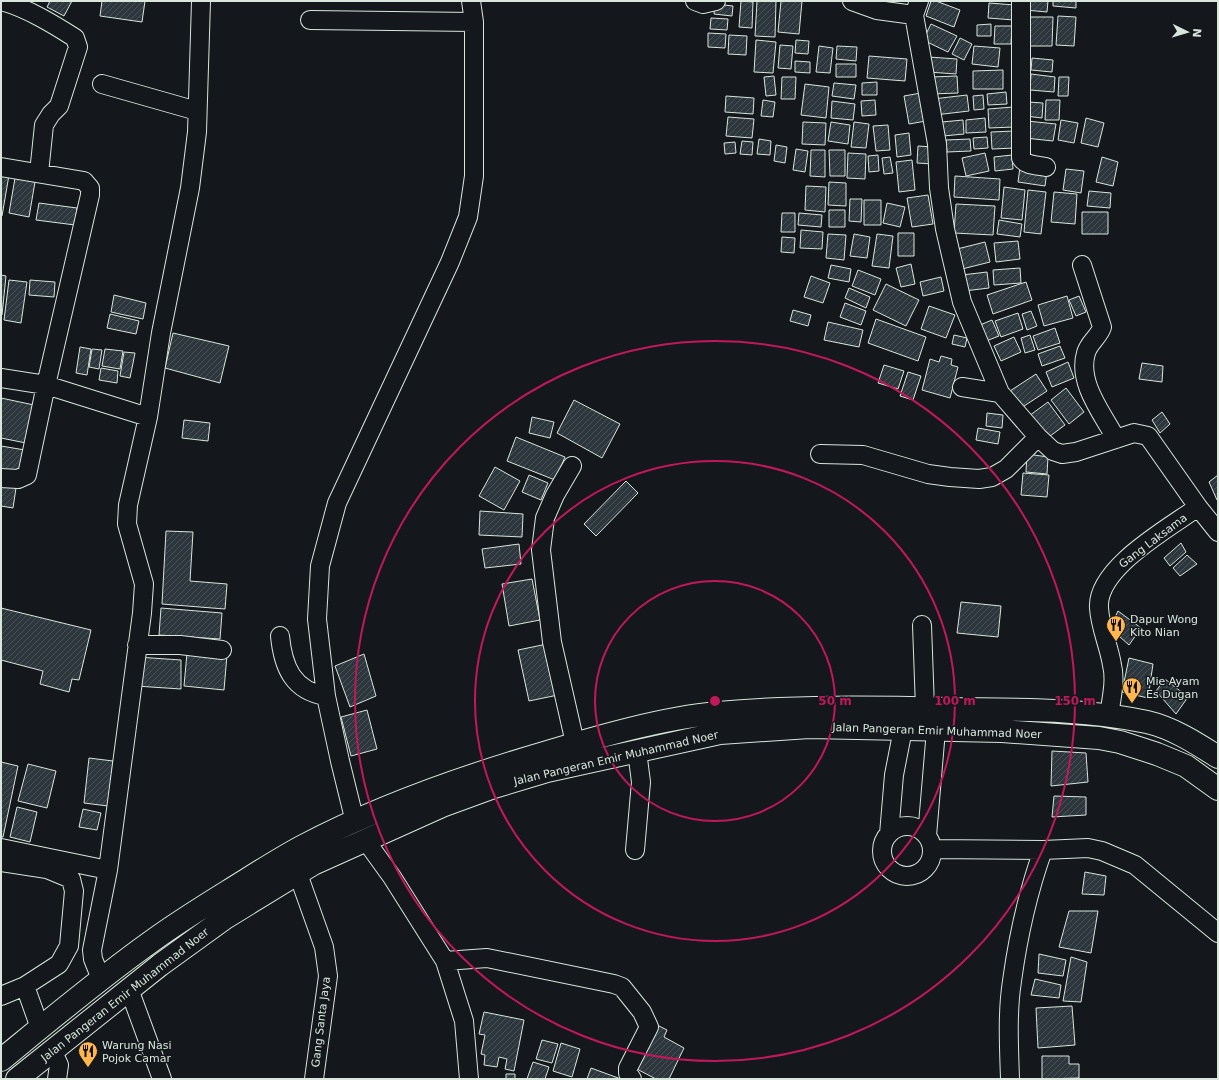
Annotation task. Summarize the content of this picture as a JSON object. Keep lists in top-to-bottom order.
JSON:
{
  "streets": {
    "main road": ["Jalan Pangeran Emir Muhammad Noer"],
    "street": ["Gang Laksama", "Gang Santa Jaya"]
  },
  "crossings": [
    ["Gang Laksama", "Jalan Pangeran Emir Muhammad Noer"],
    ["Jalan Pangeran Emir Muhammad Noer", "Gang Santa Jaya"]
  ],
  "places": {
    "restaurant": ["Dapur Wong Kito Nian", "Mie Ayam Es Dugan", "Warung Nasi Pojok Camar"]
  },
  "north": "right",
  "rings": ["50 m", "100 m", "150 m"]
}
